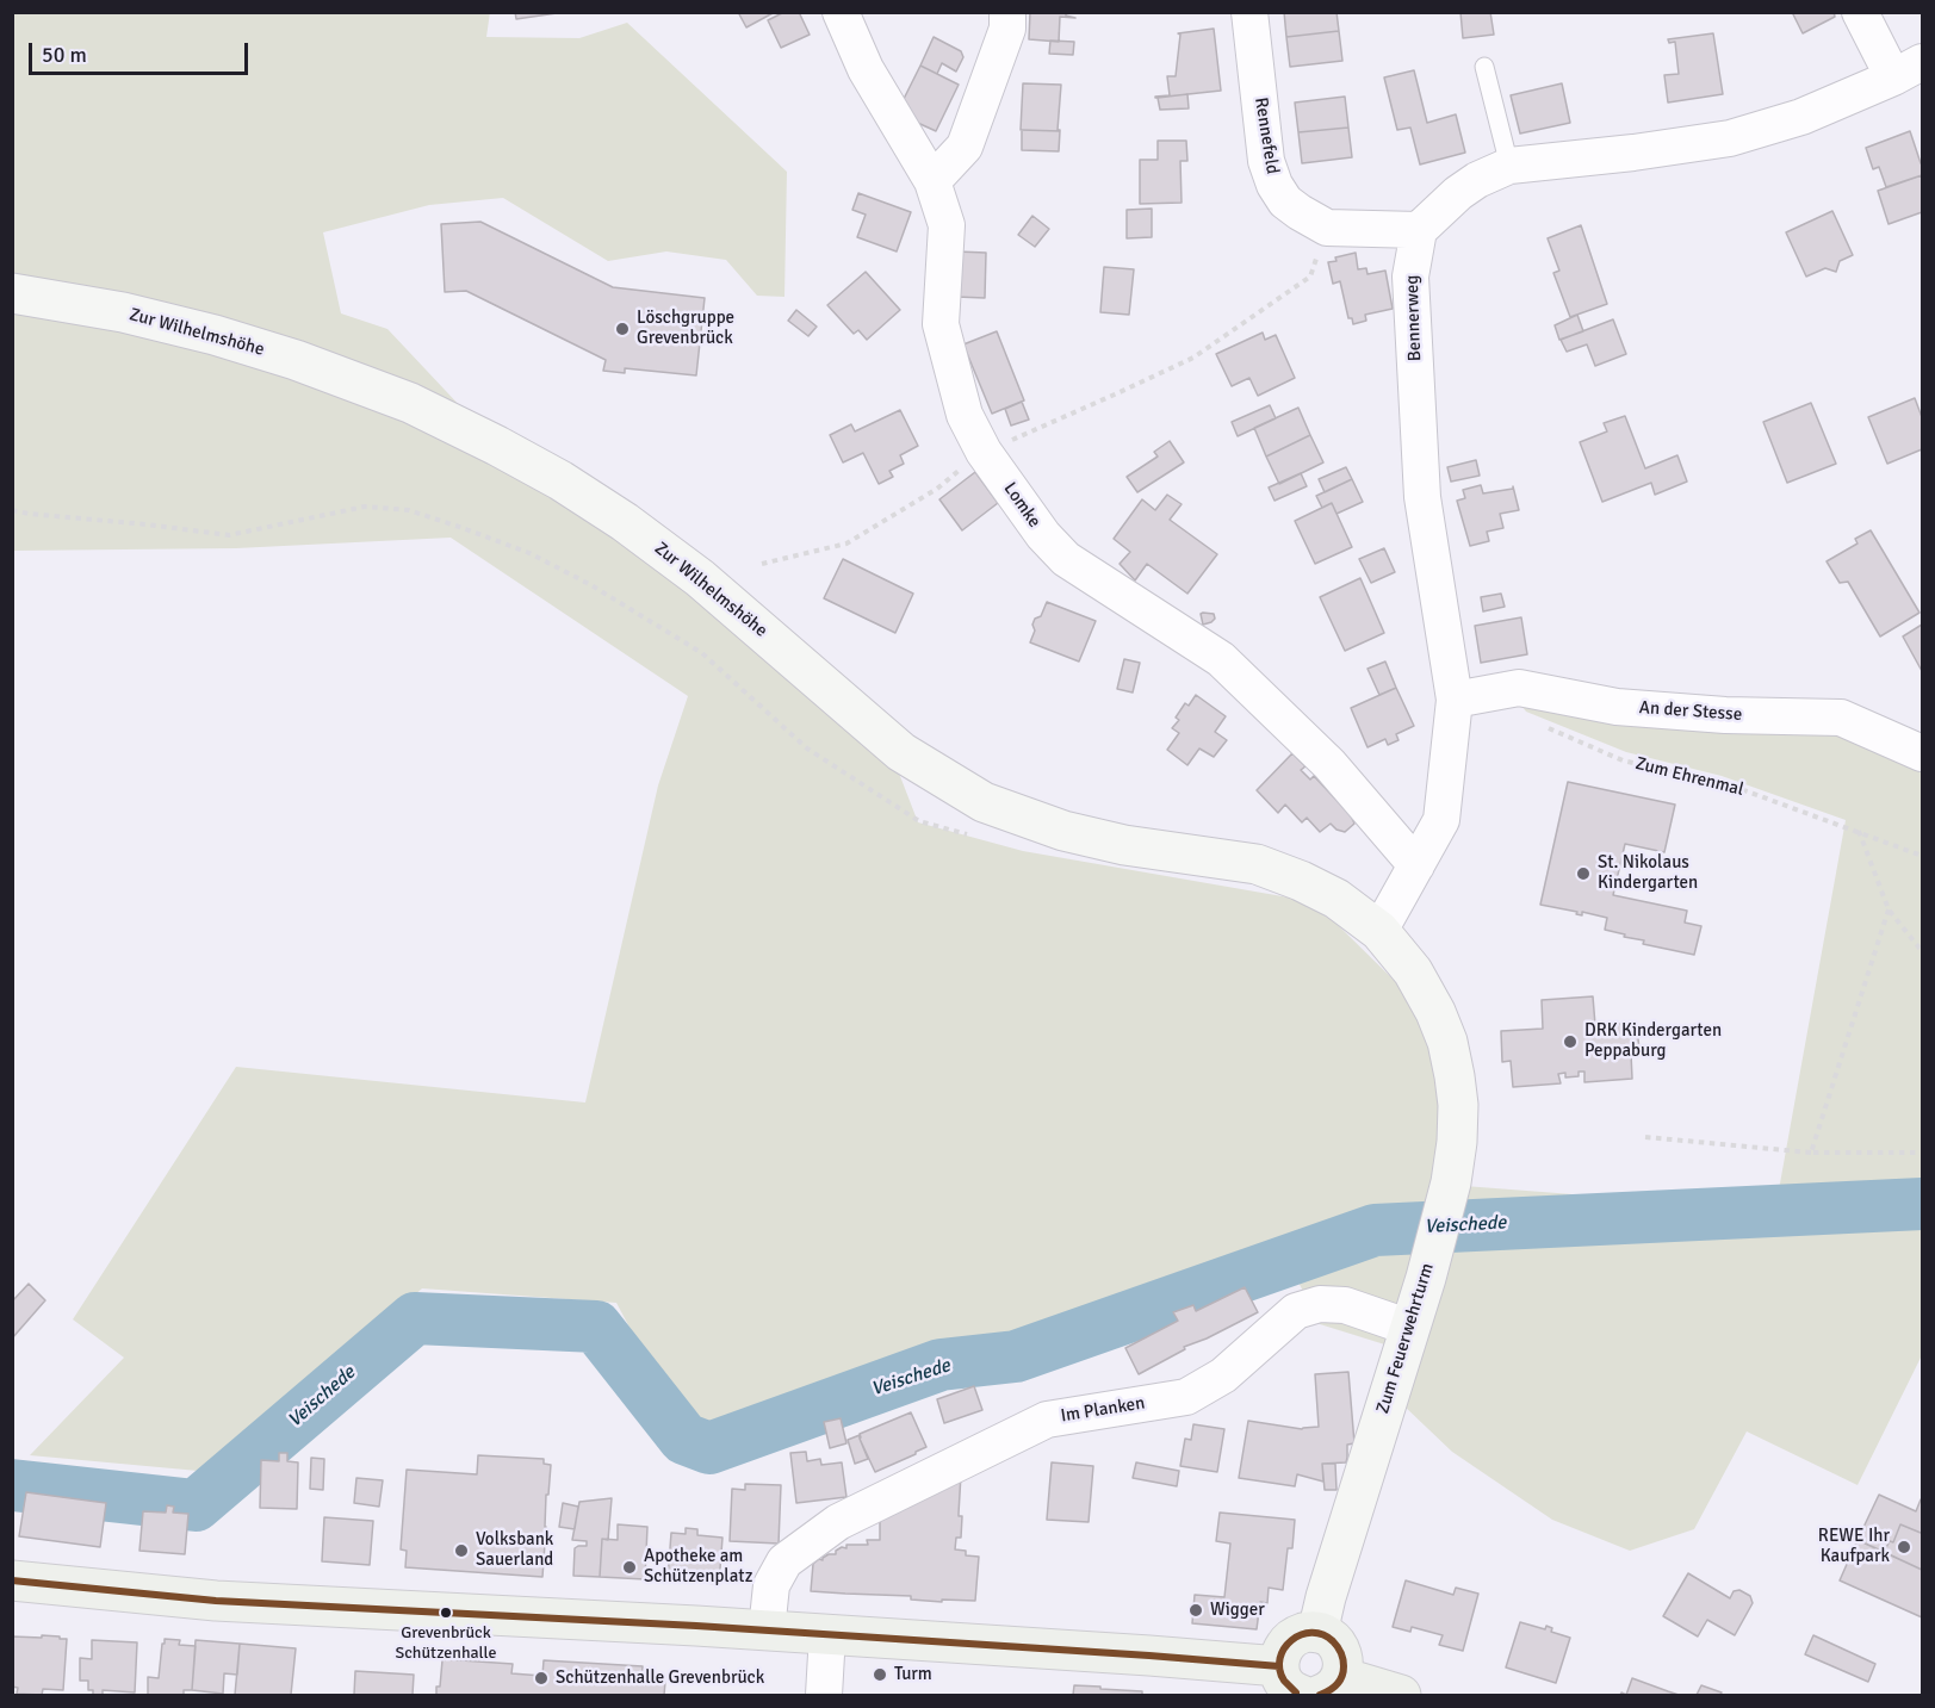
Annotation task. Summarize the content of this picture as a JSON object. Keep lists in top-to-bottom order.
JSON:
{
  "streets": {
    "street": [
      "Rennefeld",
      "Bennerweg",
      "Zur Wilhelmshöhe",
      "Lomke",
      "An der Stesse",
      "Zum Feuerwehrturm",
      "Im Planken"
    ],
    "path": ["Zum Ehrenmal"]
  },
  "crossings": [
    ["Bennerweg", "Zur Wilhelmshöhe"],
    ["Bennerweg", "Lomke"],
    ["Bennerweg", "An der Stesse"],
    ["Bennerweg", "Zum Feuerwehrturm"],
    ["Zur Wilhelmshöhe", "Zum Feuerwehrturm"],
    ["Zum Feuerwehrturm", "Im Planken"]
  ],
  "water": ["Veischede"],
  "places": [
    "Löschgruppe Grevenbrück",
    "St. Nikolaus Kindergarten",
    "DRK Kindergarten Peppaburg",
    "REWE Ihr Kaufpark",
    "Volksbank Sauerland",
    "Apotheke am Schützenplatz",
    "Wigger",
    "Grevenbrück Schützenhalle",
    "Turm",
    "Schützenhalle Grevenbrück"
  ],
  "scale_bar": "50 m"
}
